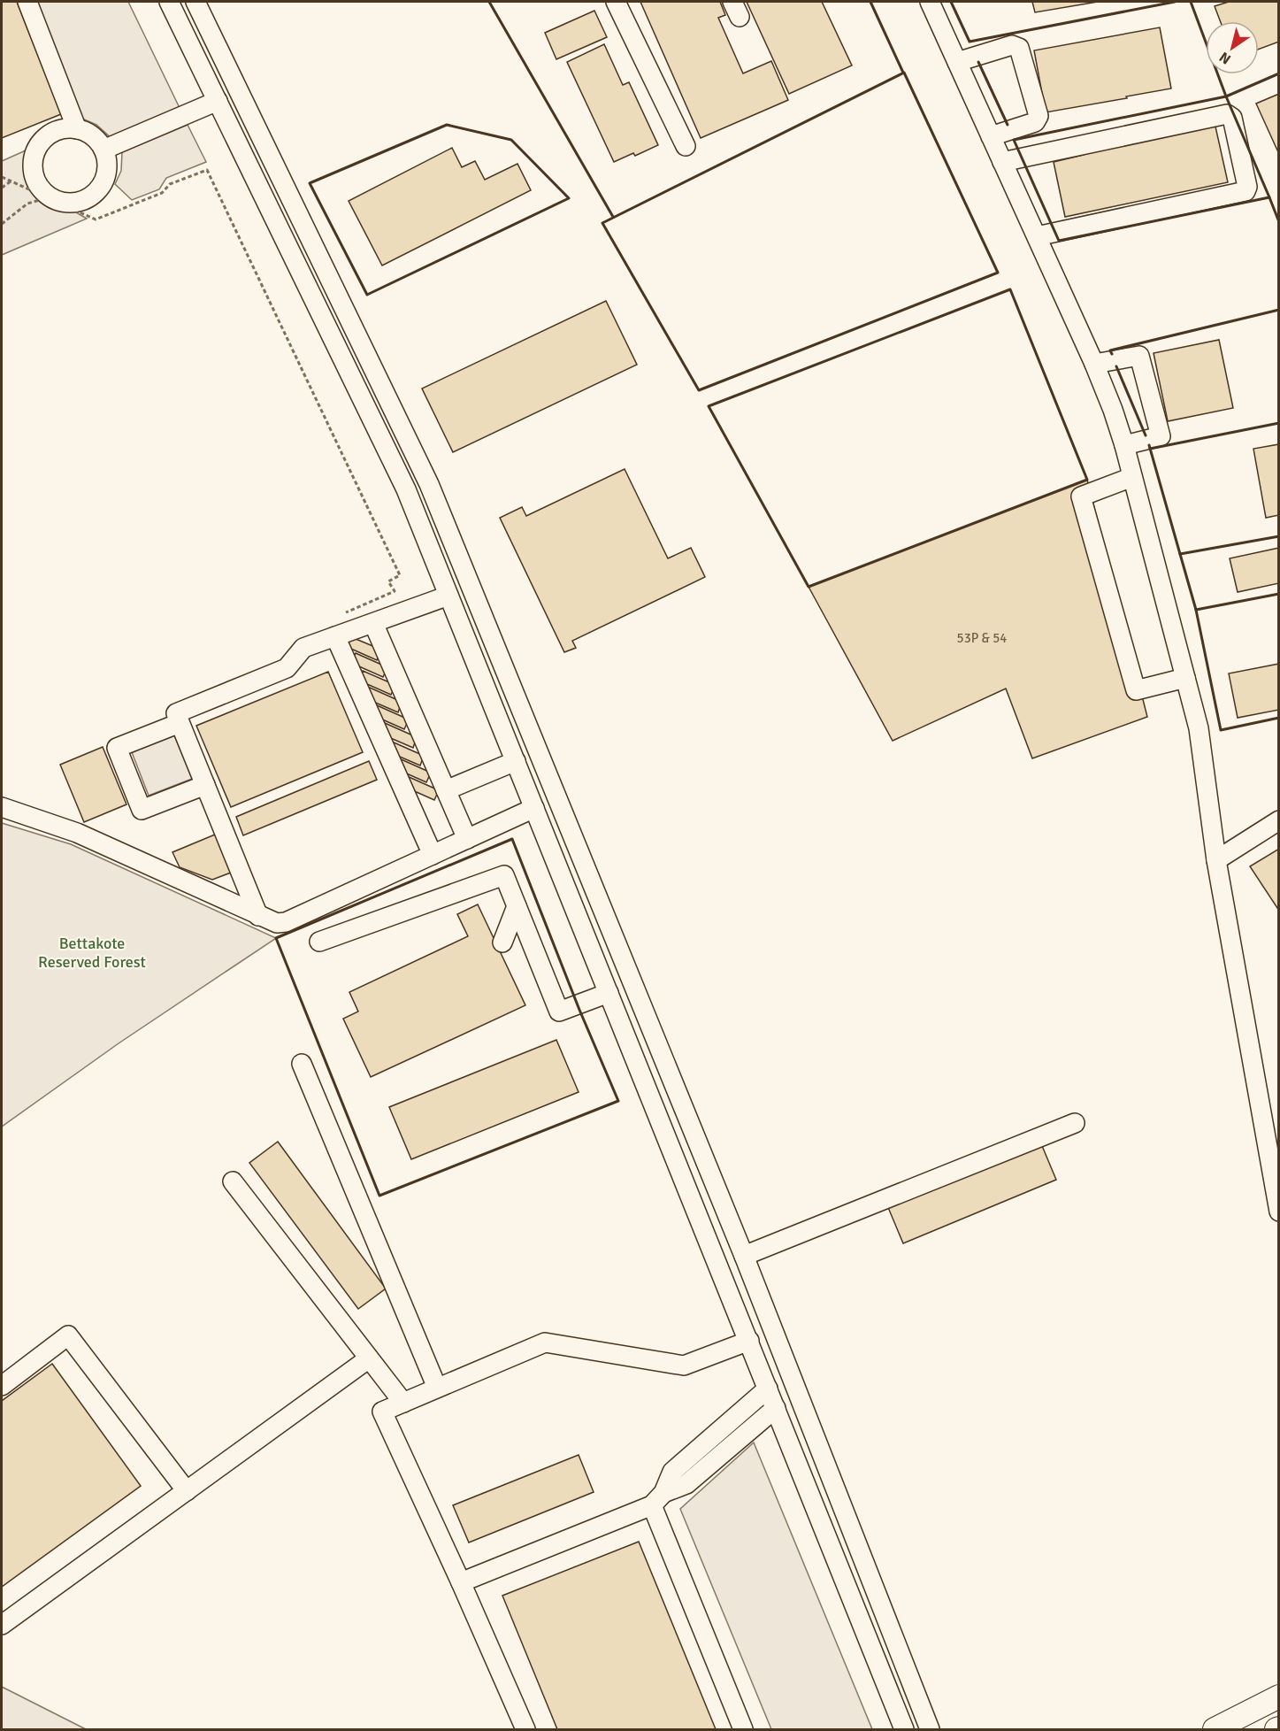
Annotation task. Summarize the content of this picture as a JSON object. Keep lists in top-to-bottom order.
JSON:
{
  "parks": ["Bettakote Reserved Forest"],
  "house_numbers": ["53P & 54"],
  "north": "bottom left"
}
